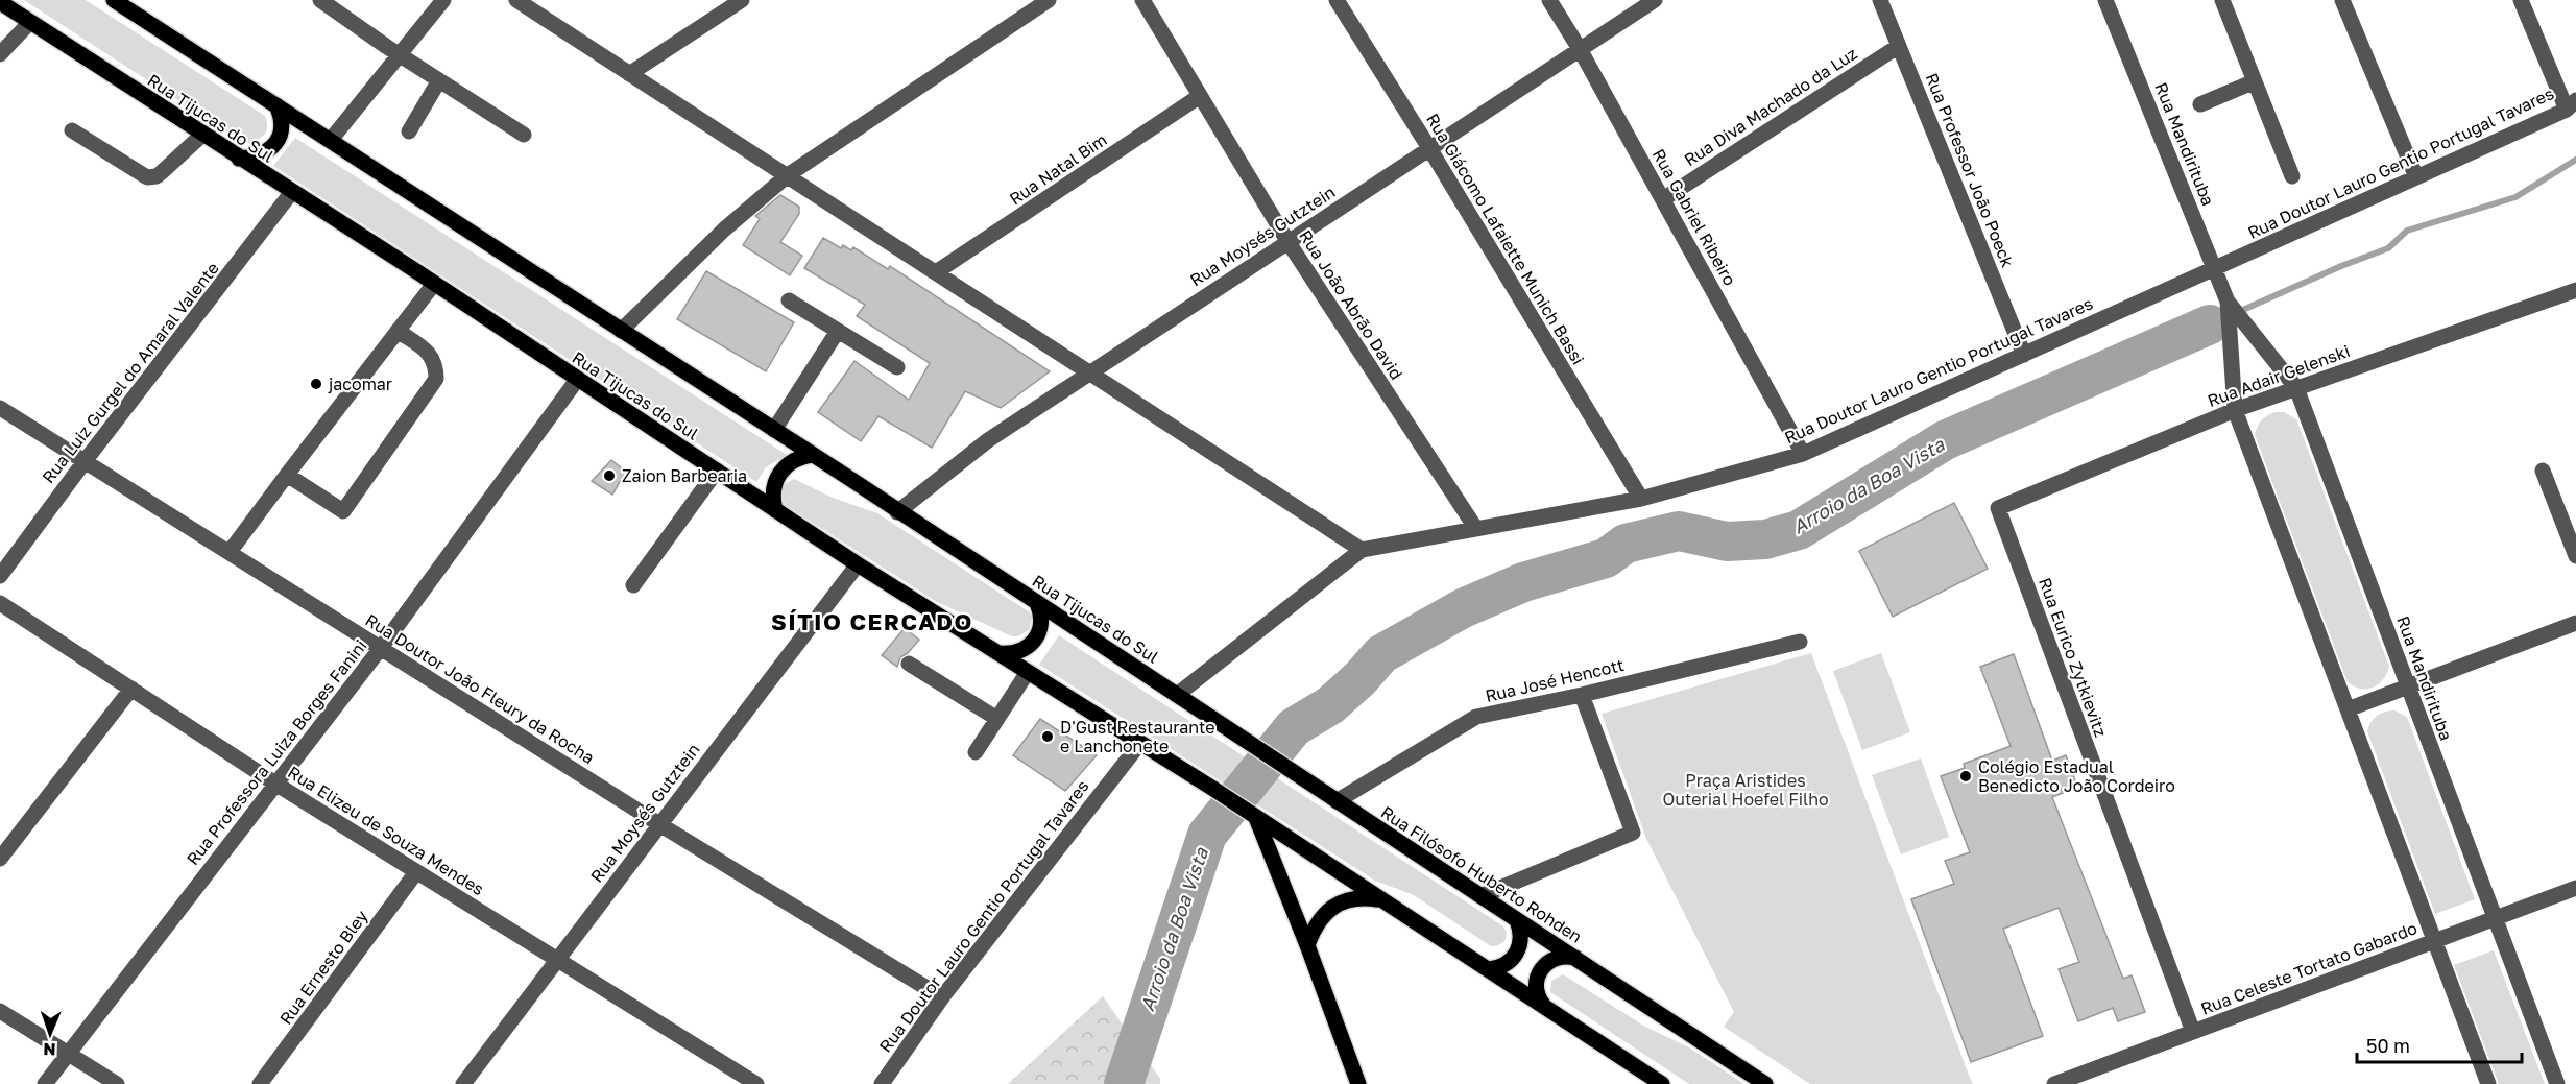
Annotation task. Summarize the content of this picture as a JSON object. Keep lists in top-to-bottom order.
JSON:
{
  "streets": {
    "main road": ["Rua Tijucas do Sul", "Rua Filósofo Huberto Rohden"],
    "street": [
      "Rua Diva Machado da Luz",
      "Rua Mandirituba",
      "Rua Doutor Lauro Gentio Portugal Tavares",
      "Rua Natal Bim",
      "Rua Professor João Poeck",
      "Rua Gabriel Ribeiro",
      "Rua Moysés Gutztein",
      "Rua Giácomo Lafaiette Munich Bassi",
      "Rua João Abrão David",
      "Rua Luiz Gurgel do Amaral Valente",
      "Rua Adair Gelenski",
      "Rua Eurico Zytkievitz",
      "Rua José Hencott",
      "Rua Doutor João Fleury da Rocha",
      "Rua Professora Luiza Borges Fanini",
      "Rua Elizeu de Souza Mendes",
      "Rua Ernesto Bley",
      "Rua Celeste Tortato Gabardo"
    ]
  },
  "crossings": [
    ["Rua Diva Machado da Luz", "Rua Professor João Poeck"],
    ["Rua Diva Machado da Luz", "Rua Gabriel Ribeiro"],
    ["Rua Tijucas do Sul", "Rua Doutor Lauro Gentio Portugal Tavares"],
    ["Rua Tijucas do Sul", "Rua Moysés Gutztein"],
    ["Rua Tijucas do Sul", "Rua Luiz Gurgel do Amaral Valente"],
    ["Rua Tijucas do Sul", "Rua Professora Luiza Borges Fanini"],
    ["Rua Tijucas do Sul", "Rua Filósofo Huberto Rohden"],
    ["Rua Mandirituba", "Rua Doutor Lauro Gentio Portugal Tavares"],
    ["Rua Mandirituba", "Rua Adair Gelenski"],
    ["Rua Mandirituba", "Rua Celeste Tortato Gabardo"],
    ["Rua Doutor Lauro Gentio Portugal Tavares", "Rua Professor João Poeck"],
    ["Rua Doutor Lauro Gentio Portugal Tavares", "Rua Gabriel Ribeiro"],
    ["Rua Doutor Lauro Gentio Portugal Tavares", "Rua Giácomo Lafaiette Munich Bassi"],
    ["Rua Doutor Lauro Gentio Portugal Tavares", "Rua João Abrão David"],
    ["Rua Doutor Lauro Gentio Portugal Tavares", "Rua Doutor João Fleury da Rocha"],
    ["Rua Doutor Lauro Gentio Portugal Tavares", "Rua Filósofo Huberto Rohden"],
    ["Rua Natal Bim", "Rua João Abrão David"],
    ["Rua Gabriel Ribeiro", "Rua Moysés Gutztein"],
    ["Rua Moysés Gutztein", "Rua Giácomo Lafaiette Munich Bassi"],
    ["Rua Moysés Gutztein", "Rua João Abrão David"],
    ["Rua Moysés Gutztein", "Rua Doutor João Fleury da Rocha"],
    ["Rua Moysés Gutztein", "Rua Elizeu de Souza Mendes"],
    ["Rua Luiz Gurgel do Amaral Valente", "Rua Doutor João Fleury da Rocha"],
    ["Rua Adair Gelenski", "Rua Eurico Zytkievitz"],
    ["Rua Eurico Zytkievitz", "Rua Celeste Tortato Gabardo"],
    ["Rua José Hencott", "Rua Filósofo Huberto Rohden"],
    ["Rua Doutor João Fleury da Rocha", "Rua Professora Luiza Borges Fanini"],
    ["Rua Professora Luiza Borges Fanini", "Rua Elizeu de Souza Mendes"],
    ["Rua Elizeu de Souza Mendes", "Rua Ernesto Bley"]
  ],
  "districts": ["SÍTIO CERCADO"],
  "water": ["Arroio da Boa Vista"],
  "parks": ["Praça Aristides Outerial Hoefel Filho"],
  "places": [
    "jacomar",
    "Zaion Barbearia",
    "D'Gust Restaurante e Lanchonete",
    "Colégio Estadual Benedicto João Cordeiro"
  ],
  "scale_bar": "50 m",
  "north": "bottom"
}
